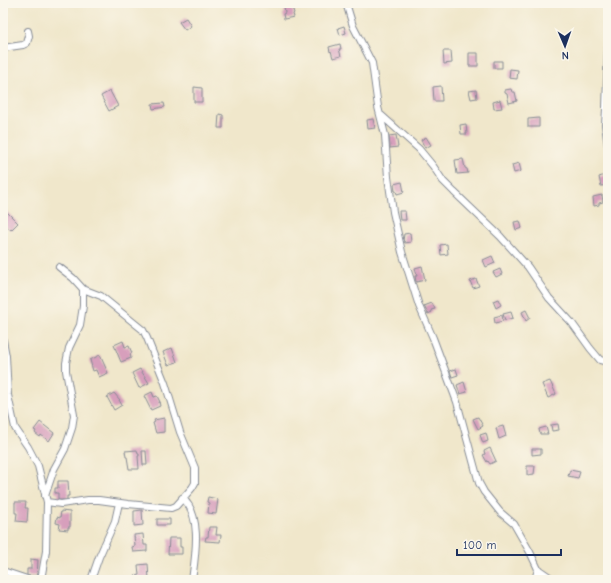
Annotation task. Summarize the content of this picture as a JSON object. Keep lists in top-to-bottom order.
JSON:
{
  "scale_bar": "100 m",
  "north": "bottom"
}
